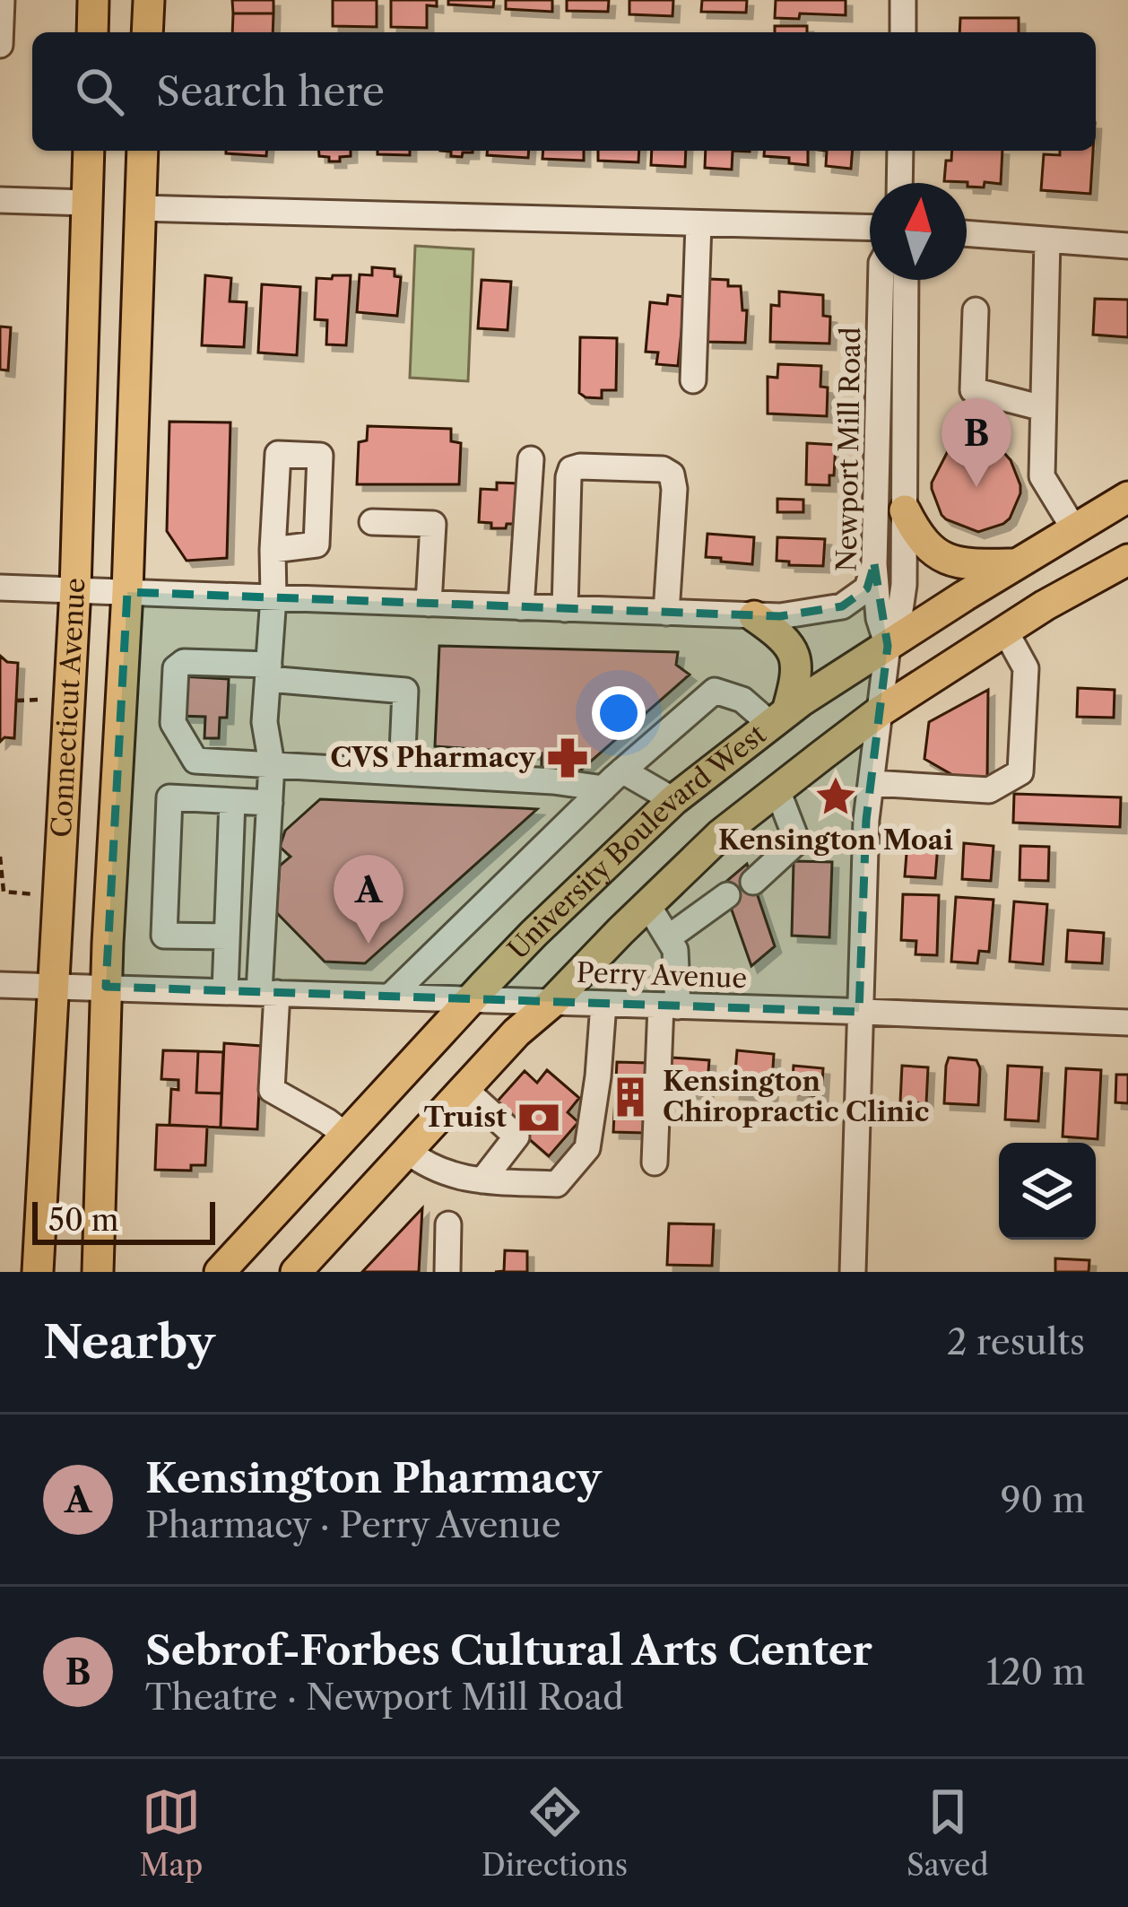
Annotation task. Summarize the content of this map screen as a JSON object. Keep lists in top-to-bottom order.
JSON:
{
  "streets": {
    "main road": ["Connecticut Avenue", "University Boulevard West"],
    "street": ["Newport Mill Road", "Perry Avenue"]
  },
  "crossings": [
    ["Newport Mill Road", "University Boulevard West"],
    ["Newport Mill Road", "Perry Avenue"],
    ["Connecticut Avenue", "Perry Avenue"],
    ["University Boulevard West", "Perry Avenue"]
  ],
  "places": {
    "pharmacy": ["CVS Pharmacy"],
    "place": ["Kensington Moai"],
    "building": ["Kensington Chiropractic Clinic"],
    "bank": ["Truist"]
  },
  "scale_bar": "50 m",
  "north": "top",
  "page": {
    "search": "Search here",
    "pins": ["B", "A"],
    "scale": "50 m",
    "heading": ["Nearby", "2 results"],
    "list": [
      {
        "mark": "A",
        "name": "Kensington Pharmacy",
        "note": "Pharmacy · Perry Avenue",
        "value": "90 m"
      },
      {
        "mark": "B",
        "name": "Sebrof-Forbes Cultural Arts Center",
        "note": "Theatre · Newport Mill Road",
        "value": "120 m"
      }
    ],
    "nav": ["Map", "Directions", "Saved"]
  }
}
